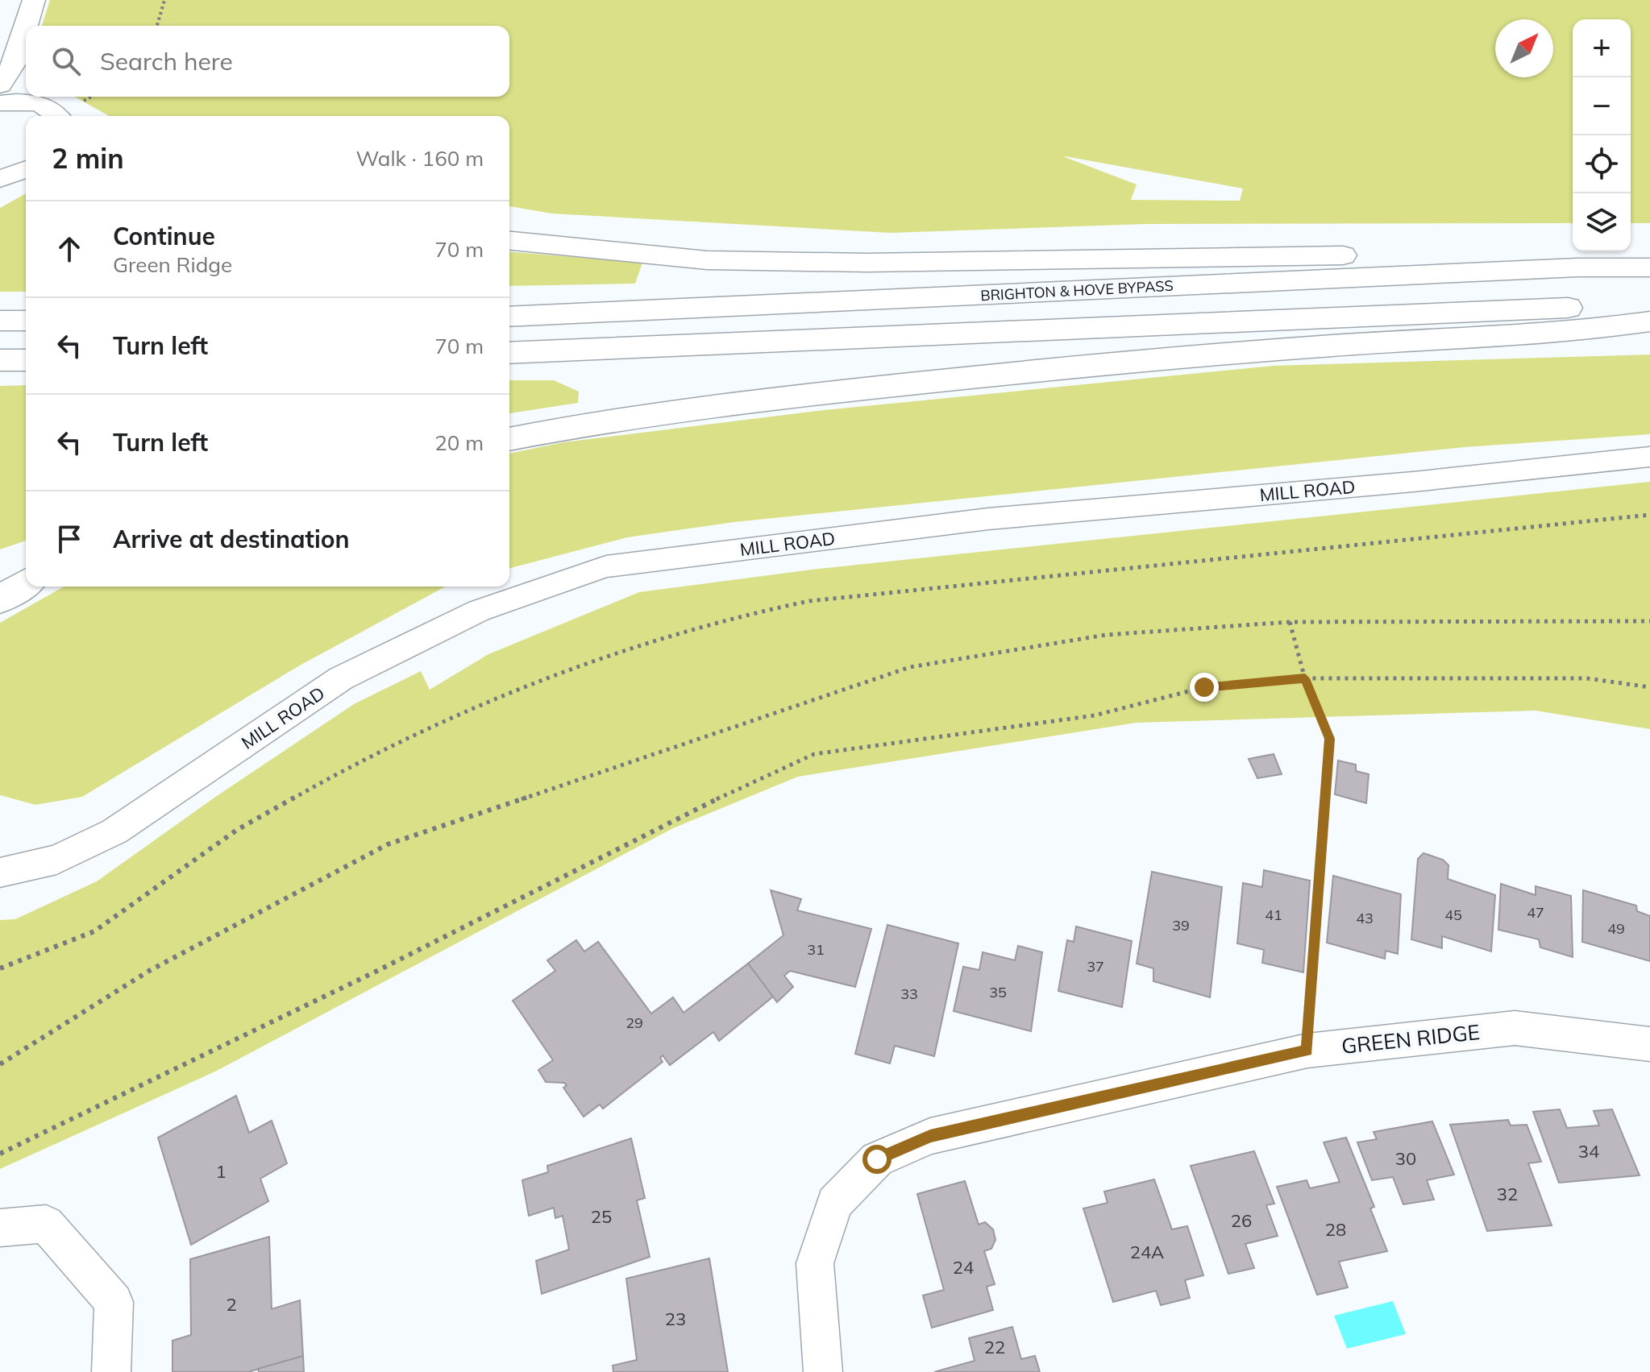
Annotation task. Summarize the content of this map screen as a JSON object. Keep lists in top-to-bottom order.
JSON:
{
  "streets": {
    "main road": ["BRIGHTON & HOVE BYPASS"],
    "street": ["MILL ROAD", "GREEN RIDGE"]
  },
  "house_numbers": [
    "47",
    "41",
    "45",
    "43",
    "39",
    "49",
    "31",
    "37",
    "35",
    "33",
    "29",
    "34",
    "30",
    "1",
    "32",
    "25",
    "26",
    "28",
    "24A",
    "24",
    "2",
    "23",
    "22"
  ],
  "north": "top right",
  "page": {
    "map_buttons": ["+", "−"],
    "search": "Search here",
    "heading": ["2 min", "Walk · 160 m"],
    "list": [
      ["Continue", "Green Ridge", "70 m"],
      ["Turn left", "70 m"],
      ["Turn left", "20 m"],
      "Arrive at destination"
    ]
  }
}
